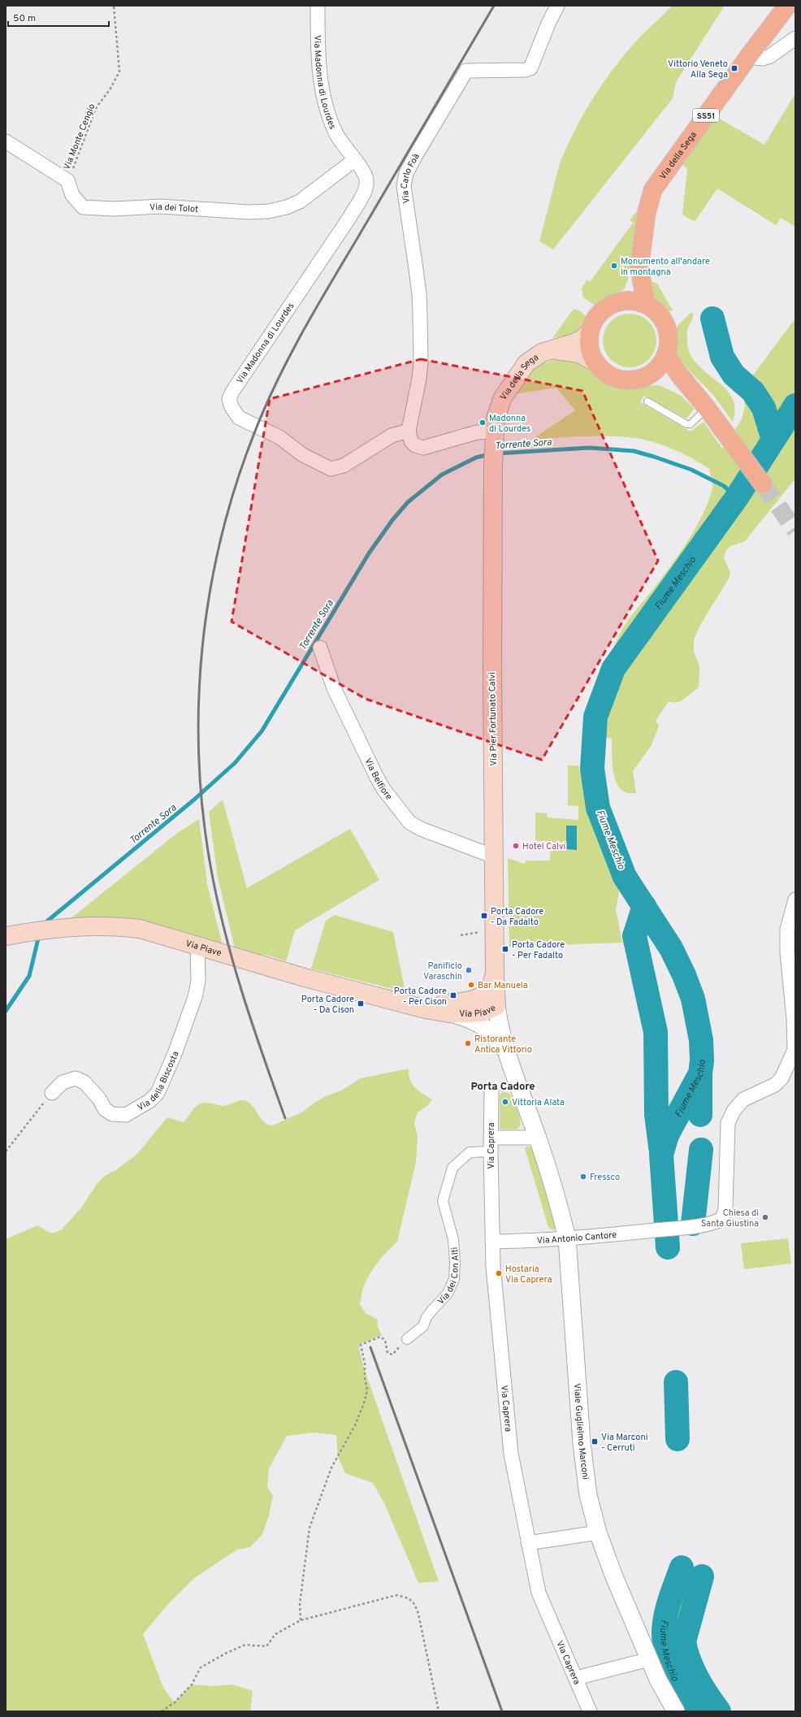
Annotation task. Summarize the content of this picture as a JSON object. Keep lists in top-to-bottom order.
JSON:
{
  "streets": {
    "main road": [
      "SS51",
      "Via della Sega",
      "Via Pier Fortunato Calvi",
      "Via Piave"
    ],
    "street": [
      "Via Madonna di Lourdes",
      "Via Carlo Foà",
      "Via dei Tolot",
      "Via Belfiore",
      "Via della Biscosta",
      "Via Caprera",
      "Via Antonio Cantore",
      "Via dei Con Alti",
      "Viale Guglielmo Marconi"
    ],
    "path": ["Via Monte Cengio"]
  },
  "crossings": [
    ["Via Madonna di Lourdes", "Via Carlo Foà"],
    ["Via Madonna di Lourdes", "Via dei Tolot"],
    ["Via Monte Cengio", "Via dei Tolot"],
    ["Via della Sega", "Via Pier Fortunato Calvi"],
    ["Via Pier Fortunato Calvi", "Via Belfiore"],
    ["Via Pier Fortunato Calvi", "Via Piave"],
    ["Via Piave", "Via della Biscosta"],
    ["Via Caprera", "Via Antonio Cantore"],
    ["Via Caprera", "Via dei Con Alti"],
    ["Via Antonio Cantore", "Viale Guglielmo Marconi"]
  ],
  "districts": ["Porta Cadore"],
  "water": ["Torrente Sora", "Fiume Meschio"],
  "places": {
    "transit": [
      "Vittorio Veneto Alla Sega",
      "Porta Cadore - Da Fadalto",
      "Porta Cadore - Per Fadalto",
      "Porta Cadore - Per Cison",
      "Porta Cadore - Da Cison",
      "Via Marconi - Cerruti"
    ],
    "other": [
      "Monumento all'andare in montagna",
      "Madonna di Lourdes",
      "Hotel Calvi",
      "Panificio Varaschin",
      "Bar Manuela",
      "Ristorante Antica Vittorio",
      "Vittoria Alata",
      "Fressco",
      "Chiesa di Santa Giustina",
      "Hostaria Via Caprera"
    ]
  },
  "scale_bar": "50 m"
}
